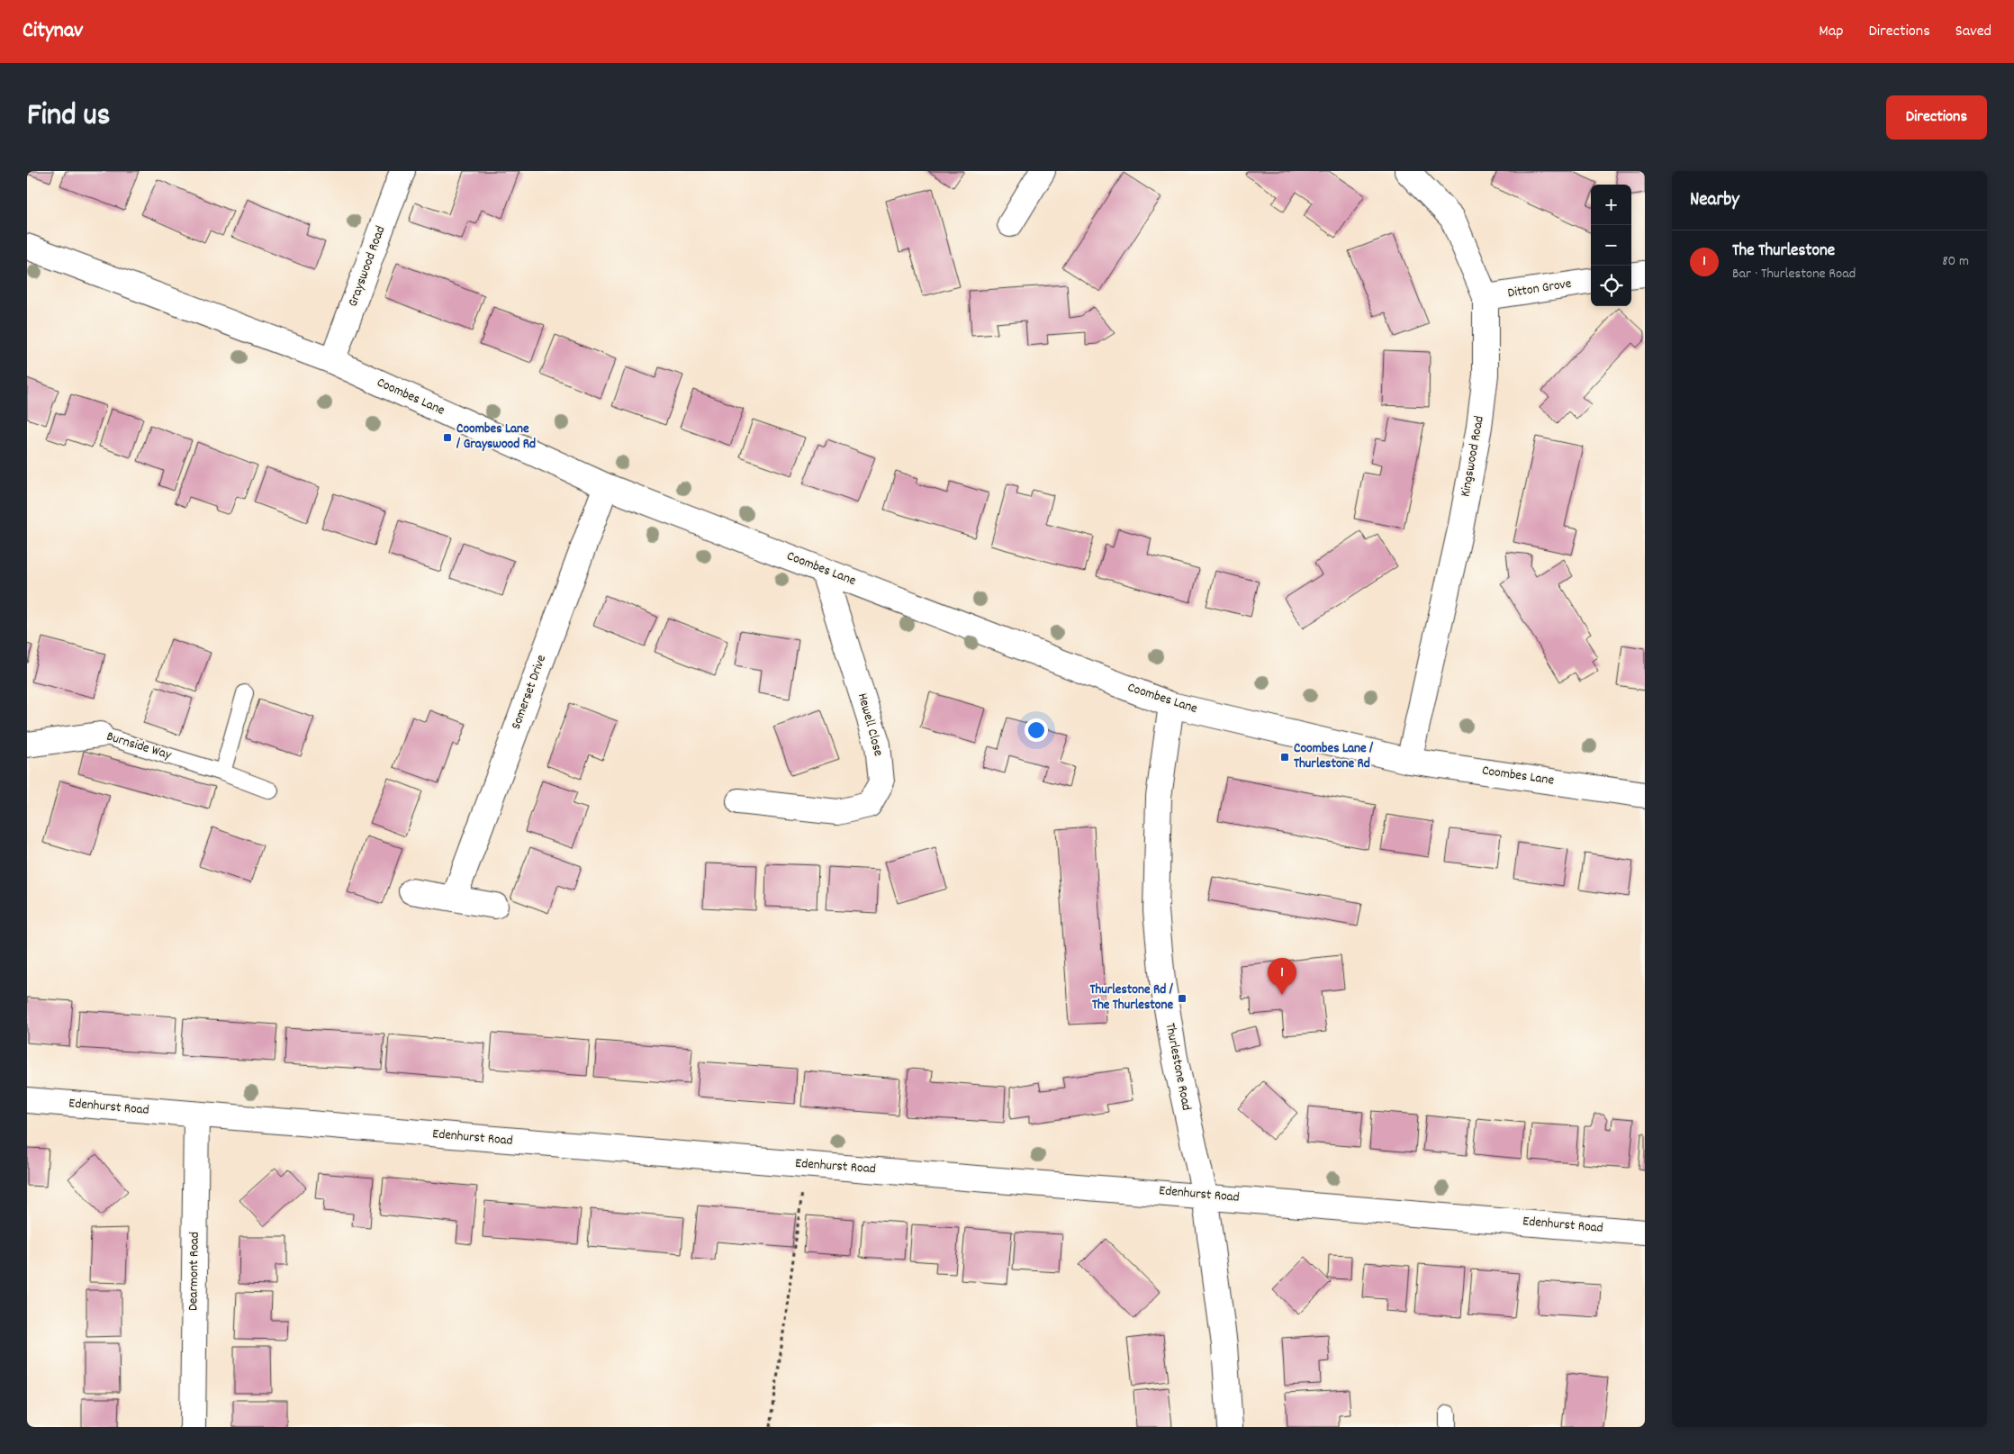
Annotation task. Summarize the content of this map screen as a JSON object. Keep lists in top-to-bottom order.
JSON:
{
  "streets": {
    "street": [
      "Grayswood Road",
      "Ditton Grove",
      "Coombes Lane",
      "Kingswood Road",
      "Somerset Drive",
      "Hewell Close",
      "Burnside Way",
      "Thurlestone Road",
      "Edenhurst Road",
      "Dearmont Road"
    ]
  },
  "crossings": [
    ["Grayswood Road", "Coombes Lane"],
    ["Ditton Grove", "Kingswood Road"],
    ["Coombes Lane", "Kingswood Road"],
    ["Coombes Lane", "Somerset Drive"],
    ["Coombes Lane", "Hewell Close"],
    ["Coombes Lane", "Thurlestone Road"],
    ["Thurlestone Road", "Edenhurst Road"],
    ["Edenhurst Road", "Dearmont Road"]
  ],
  "places": {
    "transit": ["Coombes Lane / Grayswood Rd", "Coombes Lane / Thurlestone Rd", "Thurlestone Rd / The Thurlestone"]
  },
  "page": {
    "header": "Citynav",
    "nav": ["Map", "Directions", "Saved"],
    "title": "Find us",
    "buttons": "Directions",
    "heading": "Nearby",
    "map_buttons": ["+", "−"],
    "list": [
      {
        "mark": "1",
        "name": "The Thurlestone",
        "note": "Bar · Thurlestone Road",
        "value": "80 m"
      }
    ],
    "pins": "1"
  }
}
